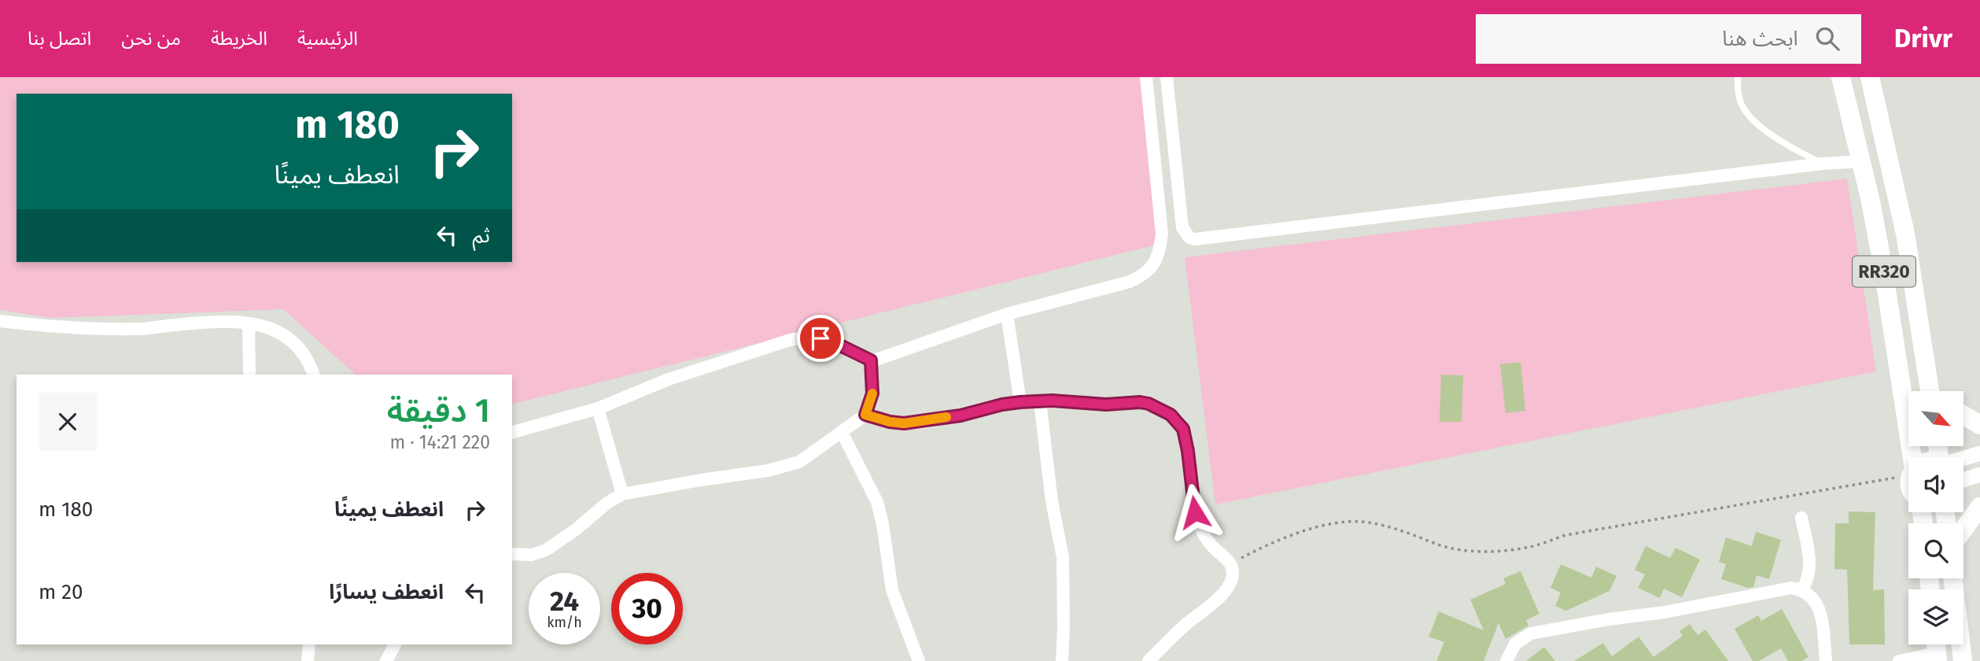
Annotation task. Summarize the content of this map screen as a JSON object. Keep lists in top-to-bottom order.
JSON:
{
  "streets": {
    "main road": ["RR320"]
  },
  "north": "bottom right",
  "page": {
    "header": "Drivr",
    "search": "ابحث هنا",
    "nav": [
      "الرئيسية",
      "الخريطة",
      "من نحن",
      "اتصل بنا"
    ],
    "turn": ["180 m", "انعطف يمينًا"],
    "then": "ثم",
    "heading": ["1 دقيقة", "220 m · 14:21"],
    "list": [
      {
        "name": "انعطف يمينًا",
        "value": "180 m"
      },
      {
        "name": "انعطف يسارًا",
        "value": "20 m"
      }
    ],
    "speed": "24 km/h",
    "limit": "30"
  }
}
